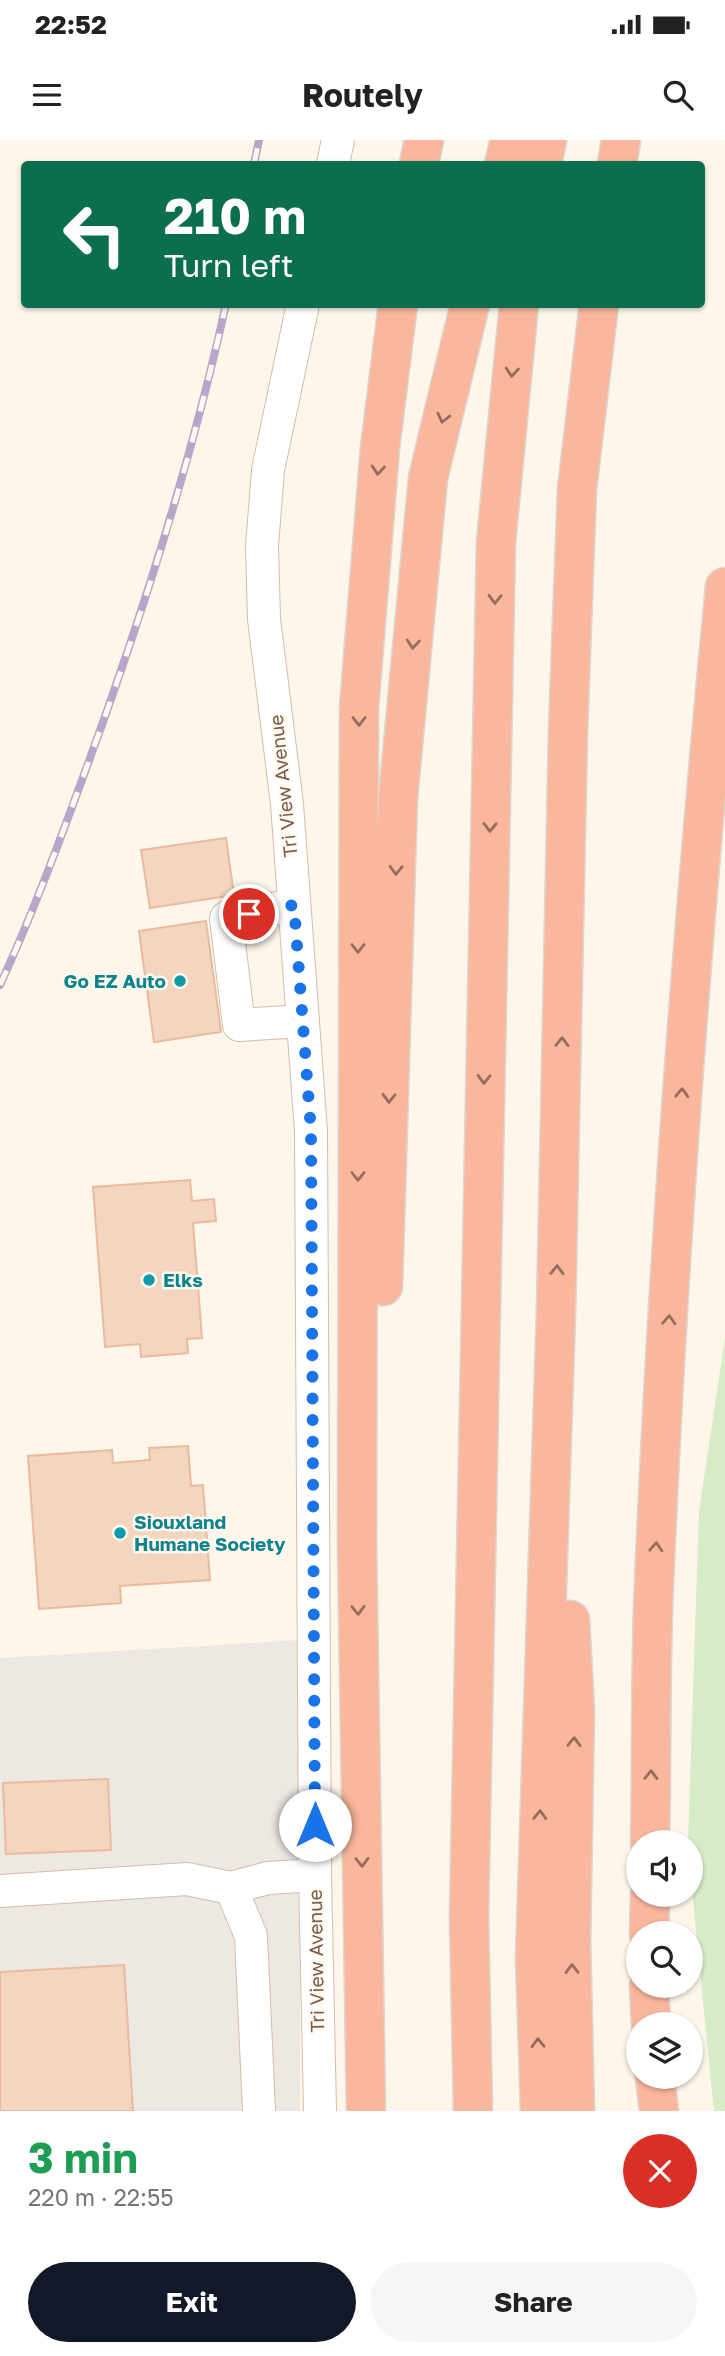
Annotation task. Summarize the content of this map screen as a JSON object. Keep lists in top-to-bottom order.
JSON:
{
  "streets": {
    "street": ["Tri View Avenue"]
  },
  "places": ["Go EZ Auto", "Elks", "Siouxland Humane Society"],
  "page": {
    "status": "22:52",
    "header": "Routely",
    "turn": ["210 m", "Turn left"],
    "heading": ["3 min", "220 m · 22:55"],
    "buttons": ["Exit", "Share"]
  }
}
